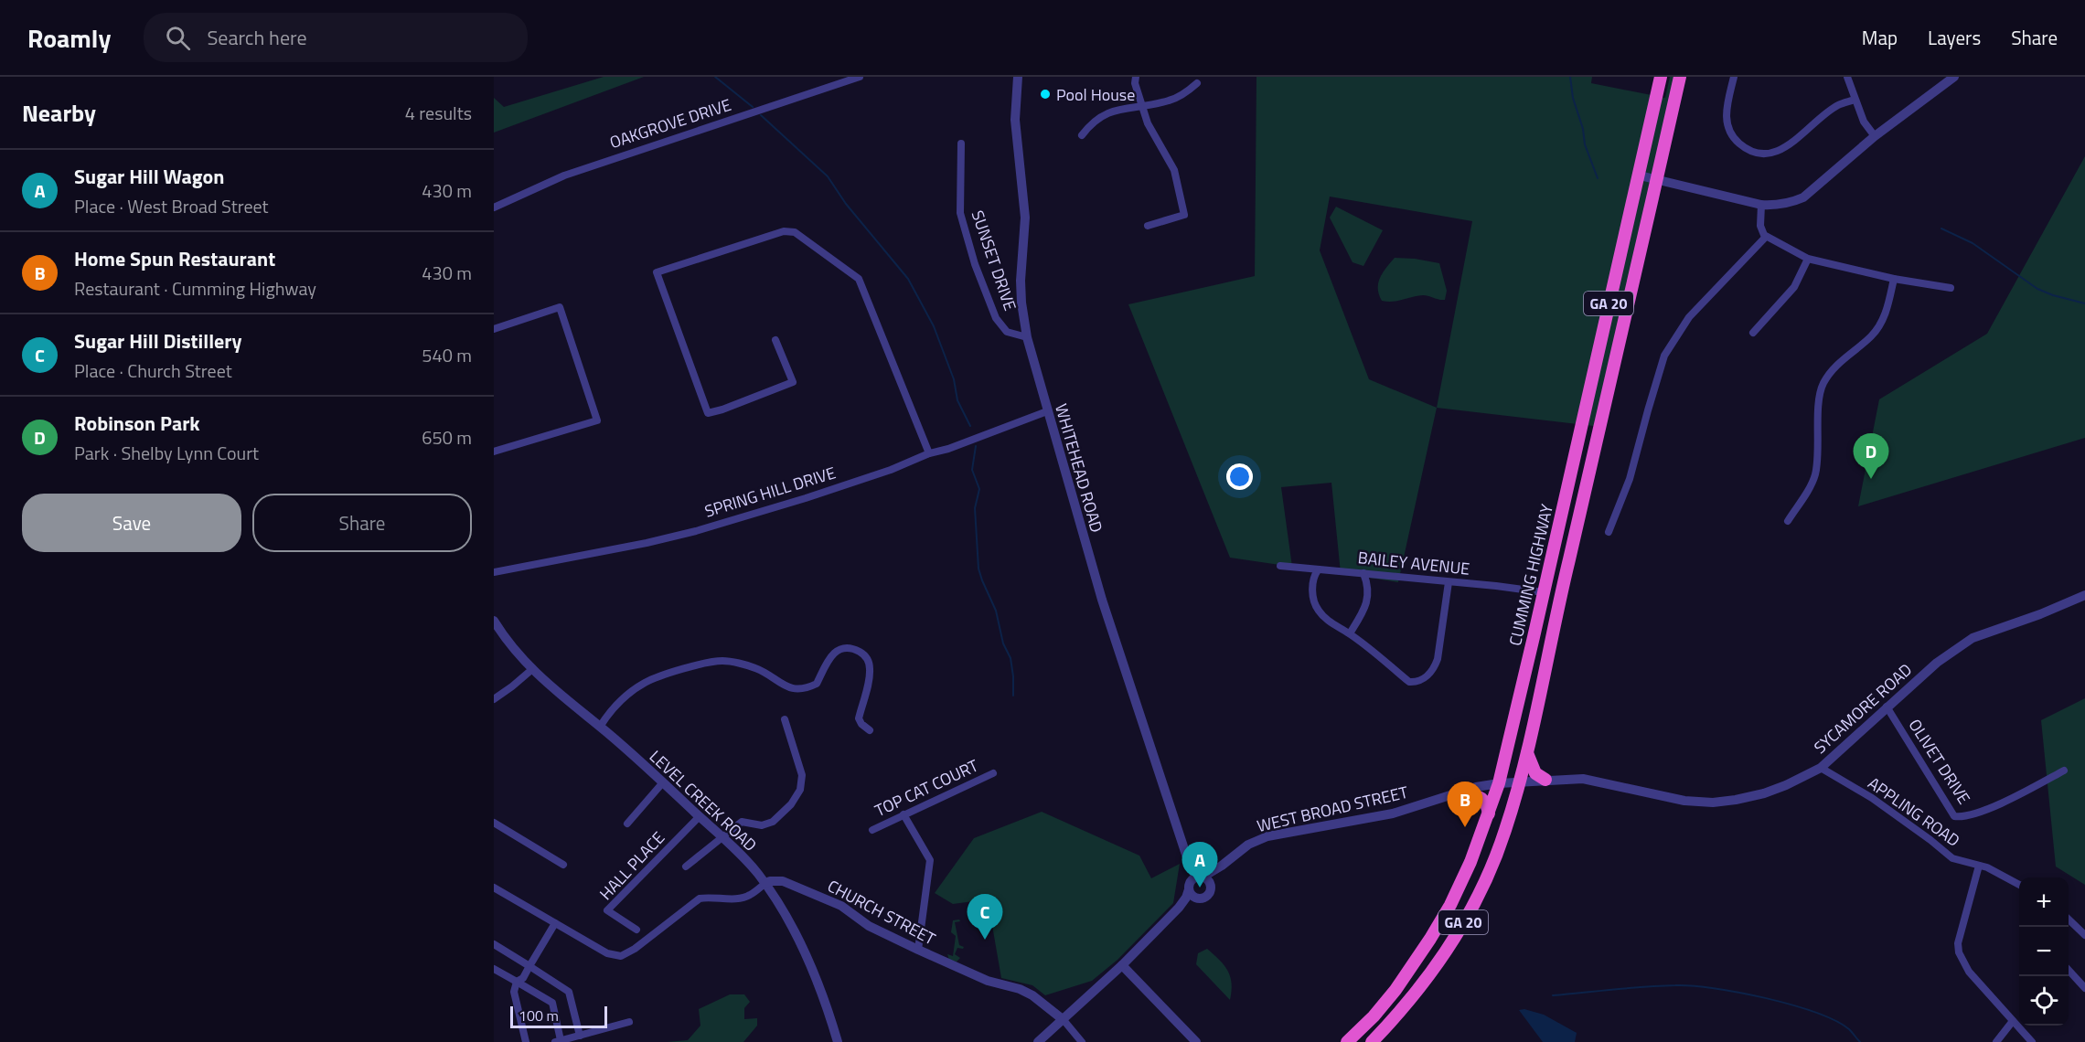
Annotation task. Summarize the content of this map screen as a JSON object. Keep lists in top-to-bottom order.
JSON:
{
  "streets": {
    "highway": ["GA 20", "CUMMING HIGHWAY"],
    "street": [
      "OAKGROVE DRIVE",
      "SUNSET DRIVE",
      "WHITEHEAD ROAD",
      "SPRING HILL DRIVE",
      "BAILEY AVENUE",
      "SYCAMORE ROAD",
      "OLIVET DRIVE",
      "TOP CAT COURT",
      "LEVEL CREEK ROAD",
      "WEST BROAD STREET",
      "APPLING ROAD",
      "HALL PLACE",
      "CHURCH STREET"
    ]
  },
  "crossings": [
    ["SUNSET DRIVE", "WHITEHEAD ROAD"],
    ["WHITEHEAD ROAD", "SPRING HILL DRIVE"],
    ["WHITEHEAD ROAD", "WEST BROAD STREET"],
    ["BAILEY AVENUE", "CUMMING HIGHWAY"],
    ["CUMMING HIGHWAY", "SYCAMORE ROAD"],
    ["CUMMING HIGHWAY", "WEST BROAD STREET"],
    ["SYCAMORE ROAD", "OLIVET DRIVE"],
    ["SYCAMORE ROAD", "WEST BROAD STREET"],
    ["SYCAMORE ROAD", "APPLING ROAD"],
    ["LEVEL CREEK ROAD", "HALL PLACE"],
    ["LEVEL CREEK ROAD", "CHURCH STREET"]
  ],
  "places": ["Pool House"],
  "scale_bar": "100 m",
  "page": {
    "header": "Roamly",
    "search": "Search here",
    "nav": ["Map", "Layers", "Share"],
    "heading": ["Nearby", "4 results"],
    "list": [
      {
        "mark": "A",
        "name": "Sugar Hill Wagon",
        "note": "Place · West Broad Street",
        "value": "430 m"
      },
      {
        "mark": "B",
        "name": "Home Spun Restaurant",
        "note": "Restaurant · Cumming Highway",
        "value": "430 m"
      },
      {
        "mark": "C",
        "name": "Sugar Hill Distillery",
        "note": "Place · Church Street",
        "value": "540 m"
      },
      {
        "mark": "D",
        "name": "Robinson Park",
        "note": "Park · Shelby Lynn Court",
        "value": "650 m"
      }
    ],
    "pins": [
      "D",
      "B",
      "A",
      "C"
    ],
    "buttons": ["Save", "Share"],
    "map_buttons": ["+", "−"],
    "scale": "100 m"
  }
}
